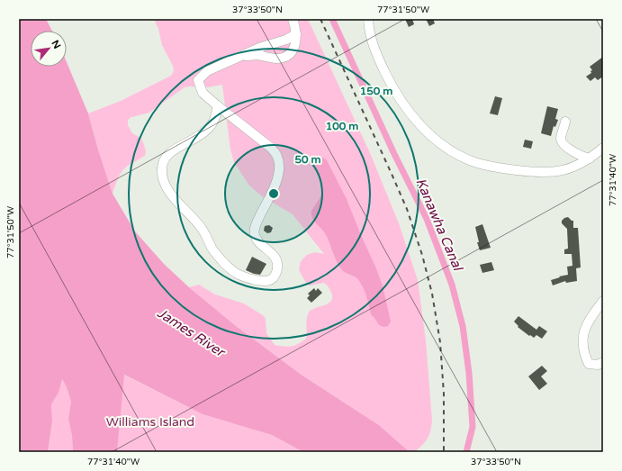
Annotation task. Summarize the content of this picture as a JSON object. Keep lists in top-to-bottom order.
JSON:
{
  "water": ["Kanawha Canal", "James River"],
  "parks": ["Williams Island"],
  "north": "top right",
  "coordinates": ["37°33'50\"N", "77°31'50\"W", "77°31'40\"W"],
  "rings": ["150 m", "100 m", "50 m"]
}
